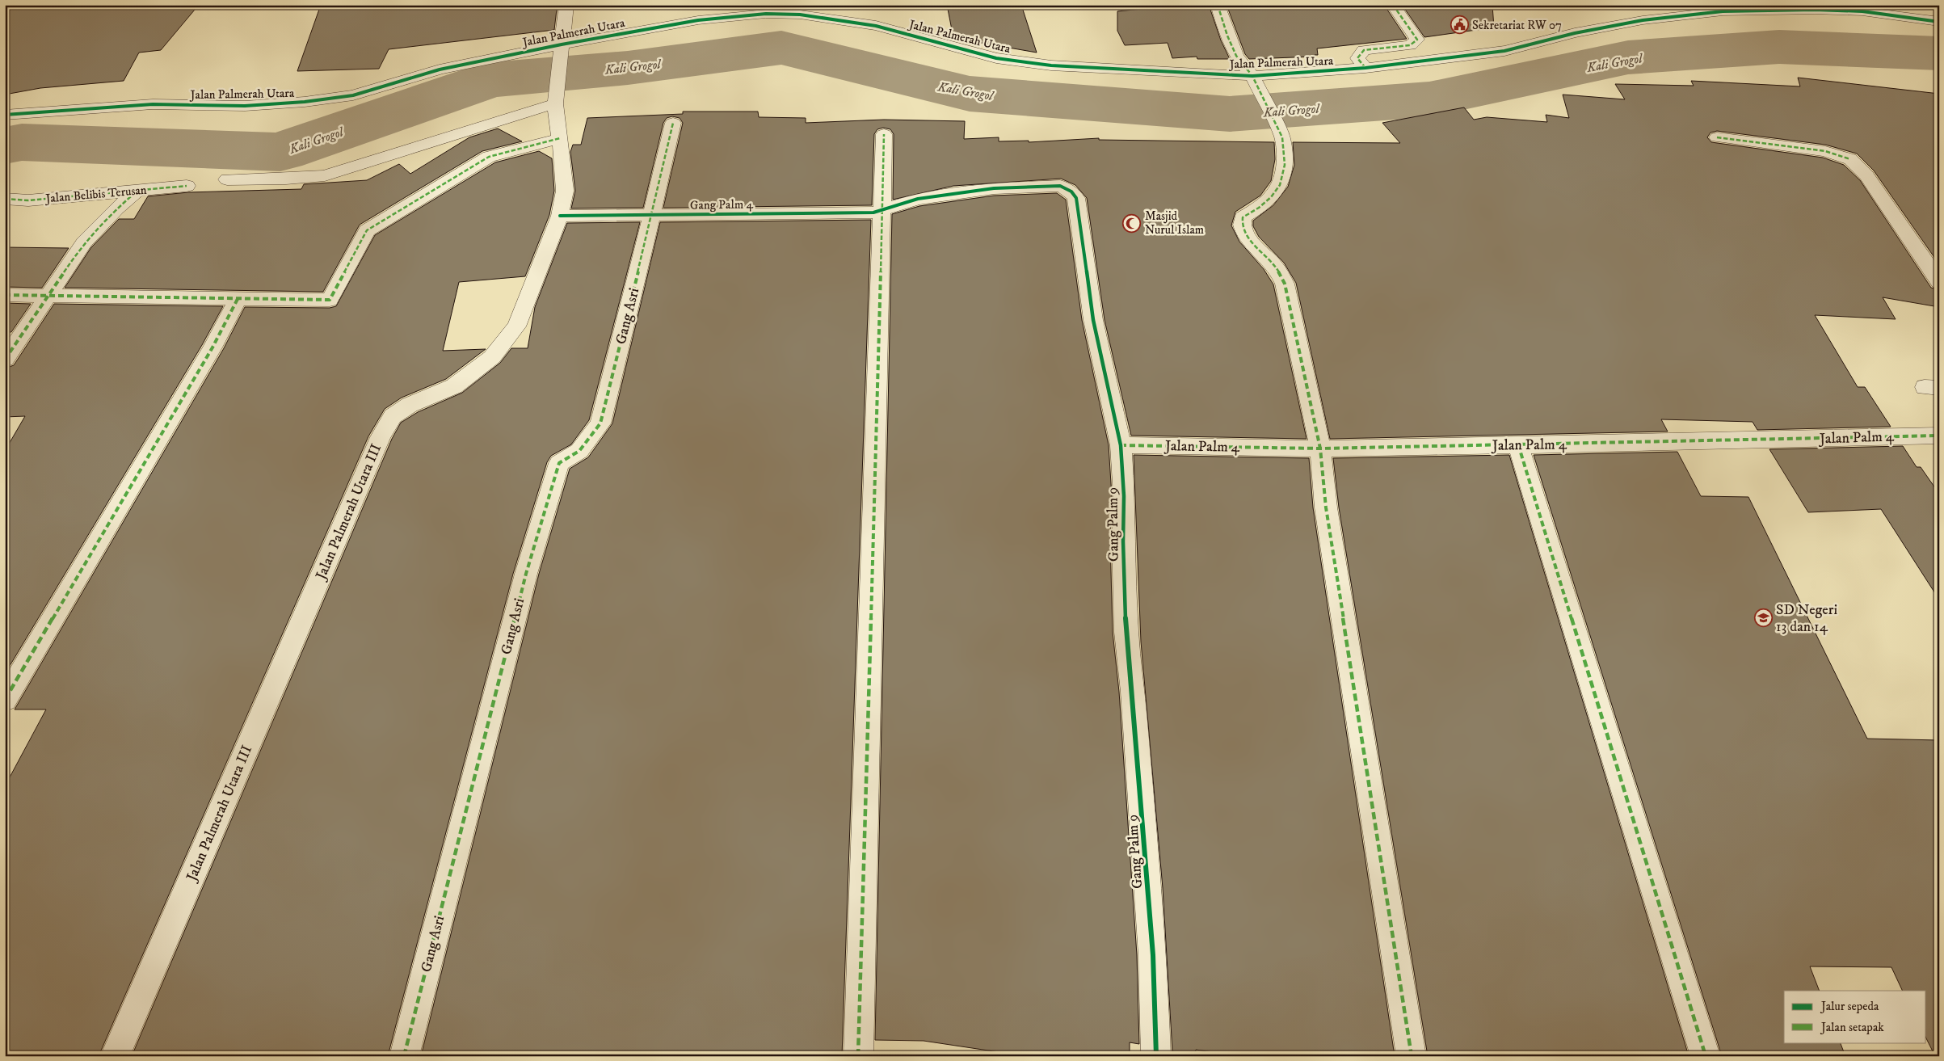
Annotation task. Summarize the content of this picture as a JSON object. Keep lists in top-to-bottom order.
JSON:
{
  "streets": {
    "street": [
      "Jalan Palmerah Utara",
      "Jalan Belibis Terusan",
      "Gang Palm 4",
      "Gang Asri",
      "Jalan Palm 4",
      "Jalan Palmerah Utara III",
      "Gang Palm 9"
    ]
  },
  "crossings": [
    ["Jalan Palmerah Utara", "Jalan Palmerah Utara III"],
    ["Gang Palm 4", "Gang Asri"],
    ["Gang Palm 4", "Jalan Palmerah Utara III"],
    ["Gang Palm 4", "Gang Palm 9"],
    ["Jalan Palm 4", "Gang Palm 9"]
  ],
  "water": ["Kali Grogol"],
  "places": {
    "public building": ["Sekretariat RW 07"],
    "mosque": ["Masjid Nurul Islam"],
    "school or university": ["SD Negeri 13 dan 14"]
  },
  "legend": ["Jalur sepeda", "Jalan setapak"]
}
